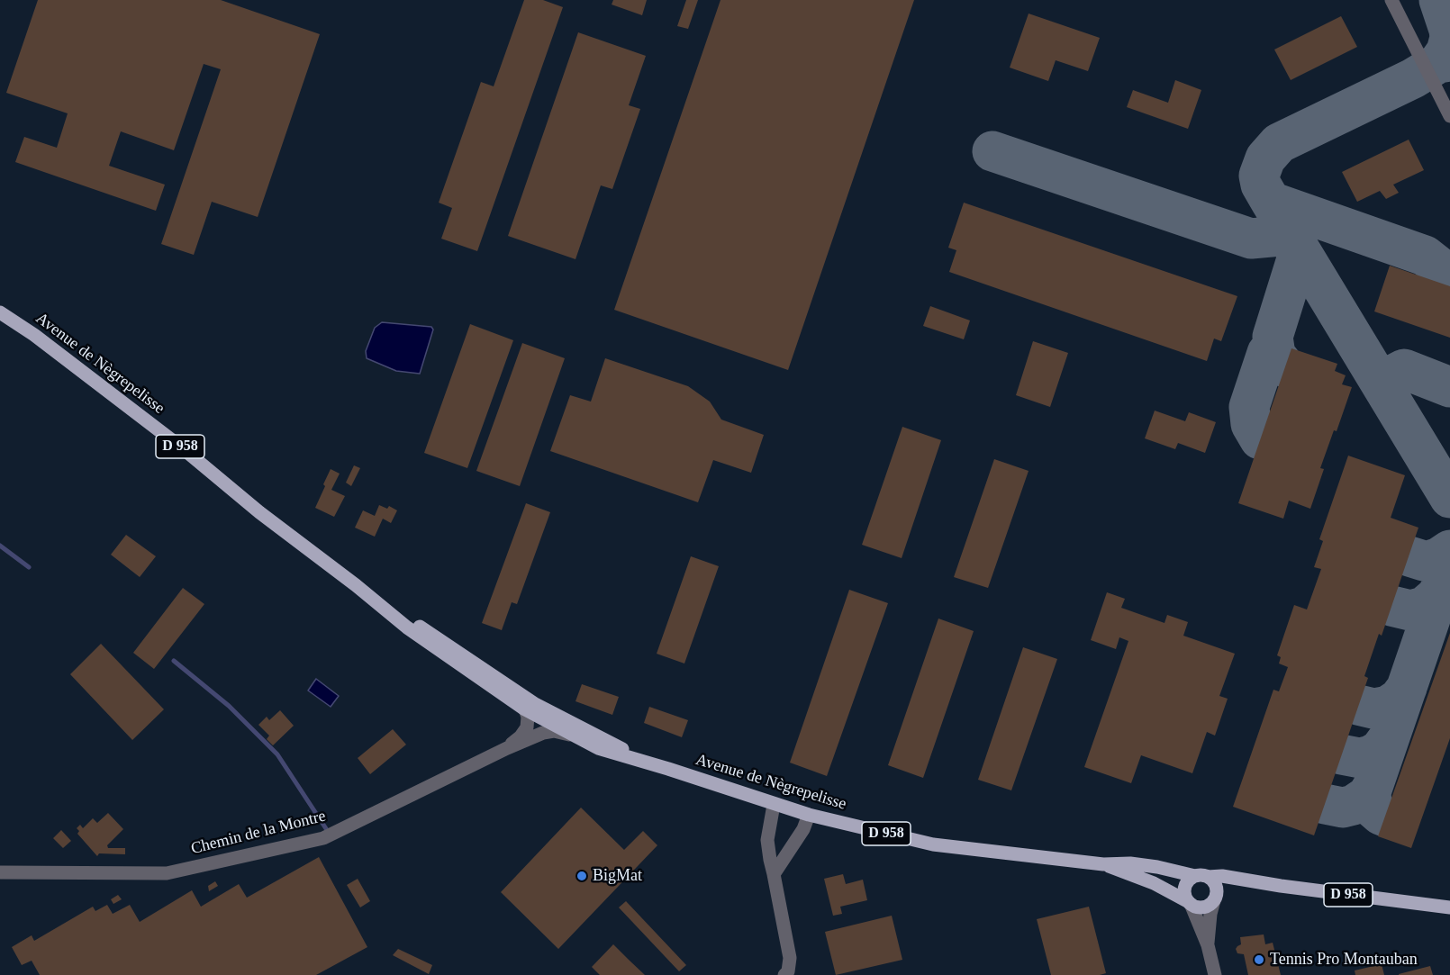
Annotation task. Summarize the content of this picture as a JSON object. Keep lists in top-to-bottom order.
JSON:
{
  "streets": {
    "main road": ["Avenue de Nègrepelisse", "D 958"],
    "street": ["Chemin de la Montre"]
  },
  "crossings": [
    ["Avenue de Nègrepelisse", "Chemin de la Montre"]
  ],
  "places": ["BigMat", "Tennis Pro Montauban"]
}
